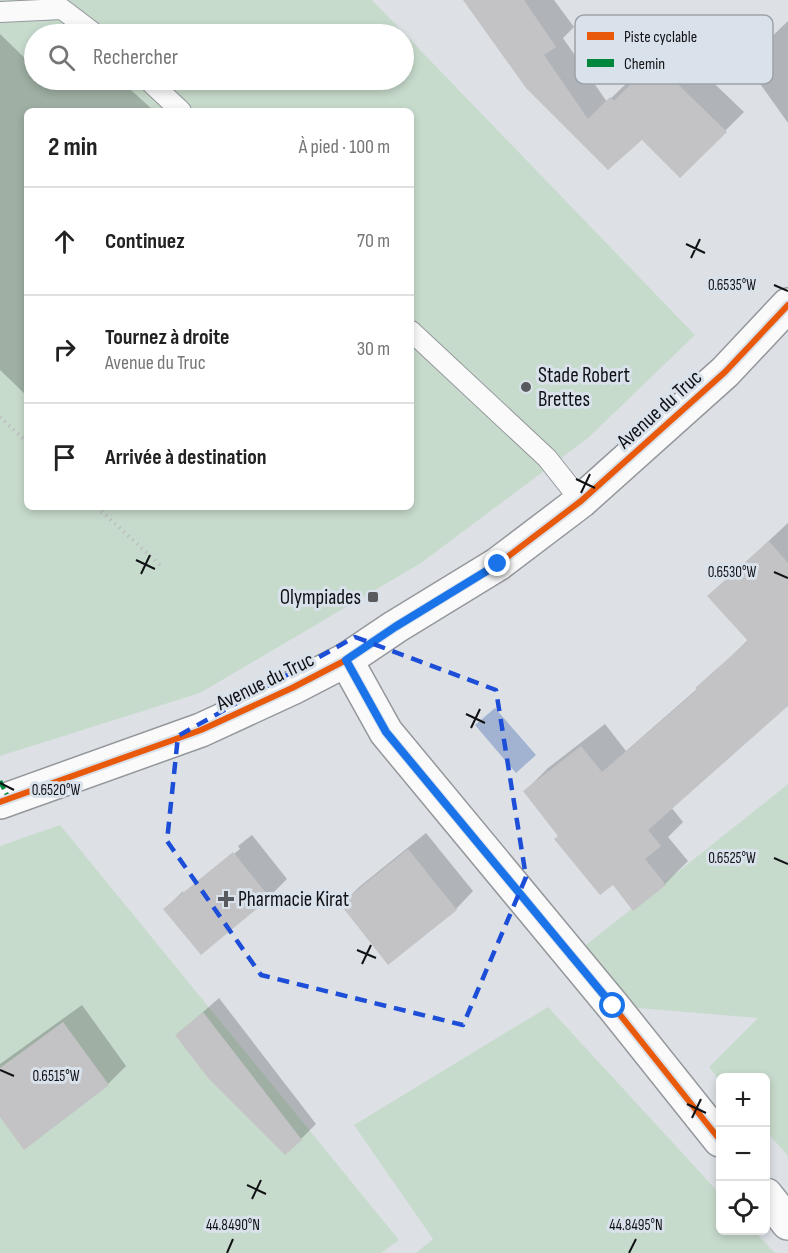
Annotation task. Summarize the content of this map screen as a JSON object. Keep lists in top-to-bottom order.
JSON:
{
  "streets": {
    "street": ["Avenue du Truc"]
  },
  "places": {
    "other": ["Stade Robert Brettes"],
    "transit": ["Olympiades"],
    "health": ["Pharmacie Kirat"]
  },
  "legend": ["Piste cyclable", "Chemin"],
  "page": {
    "search": "Rechercher",
    "heading": ["2 min", "À pied · 100 m"],
    "list": [
      ["Continuez", "70 m"],
      ["Tournez à droite", "Avenue du Truc", "30 m"],
      "Arrivée à destination"
    ],
    "map_buttons": ["+", "−"]
  },
  "coordinates": [
    "0.6535°W",
    "0.6530°W",
    "0.6520°W",
    "0.6525°W",
    "0.6515°W",
    "44.8490°N",
    "44.8495°N"
  ]
}
